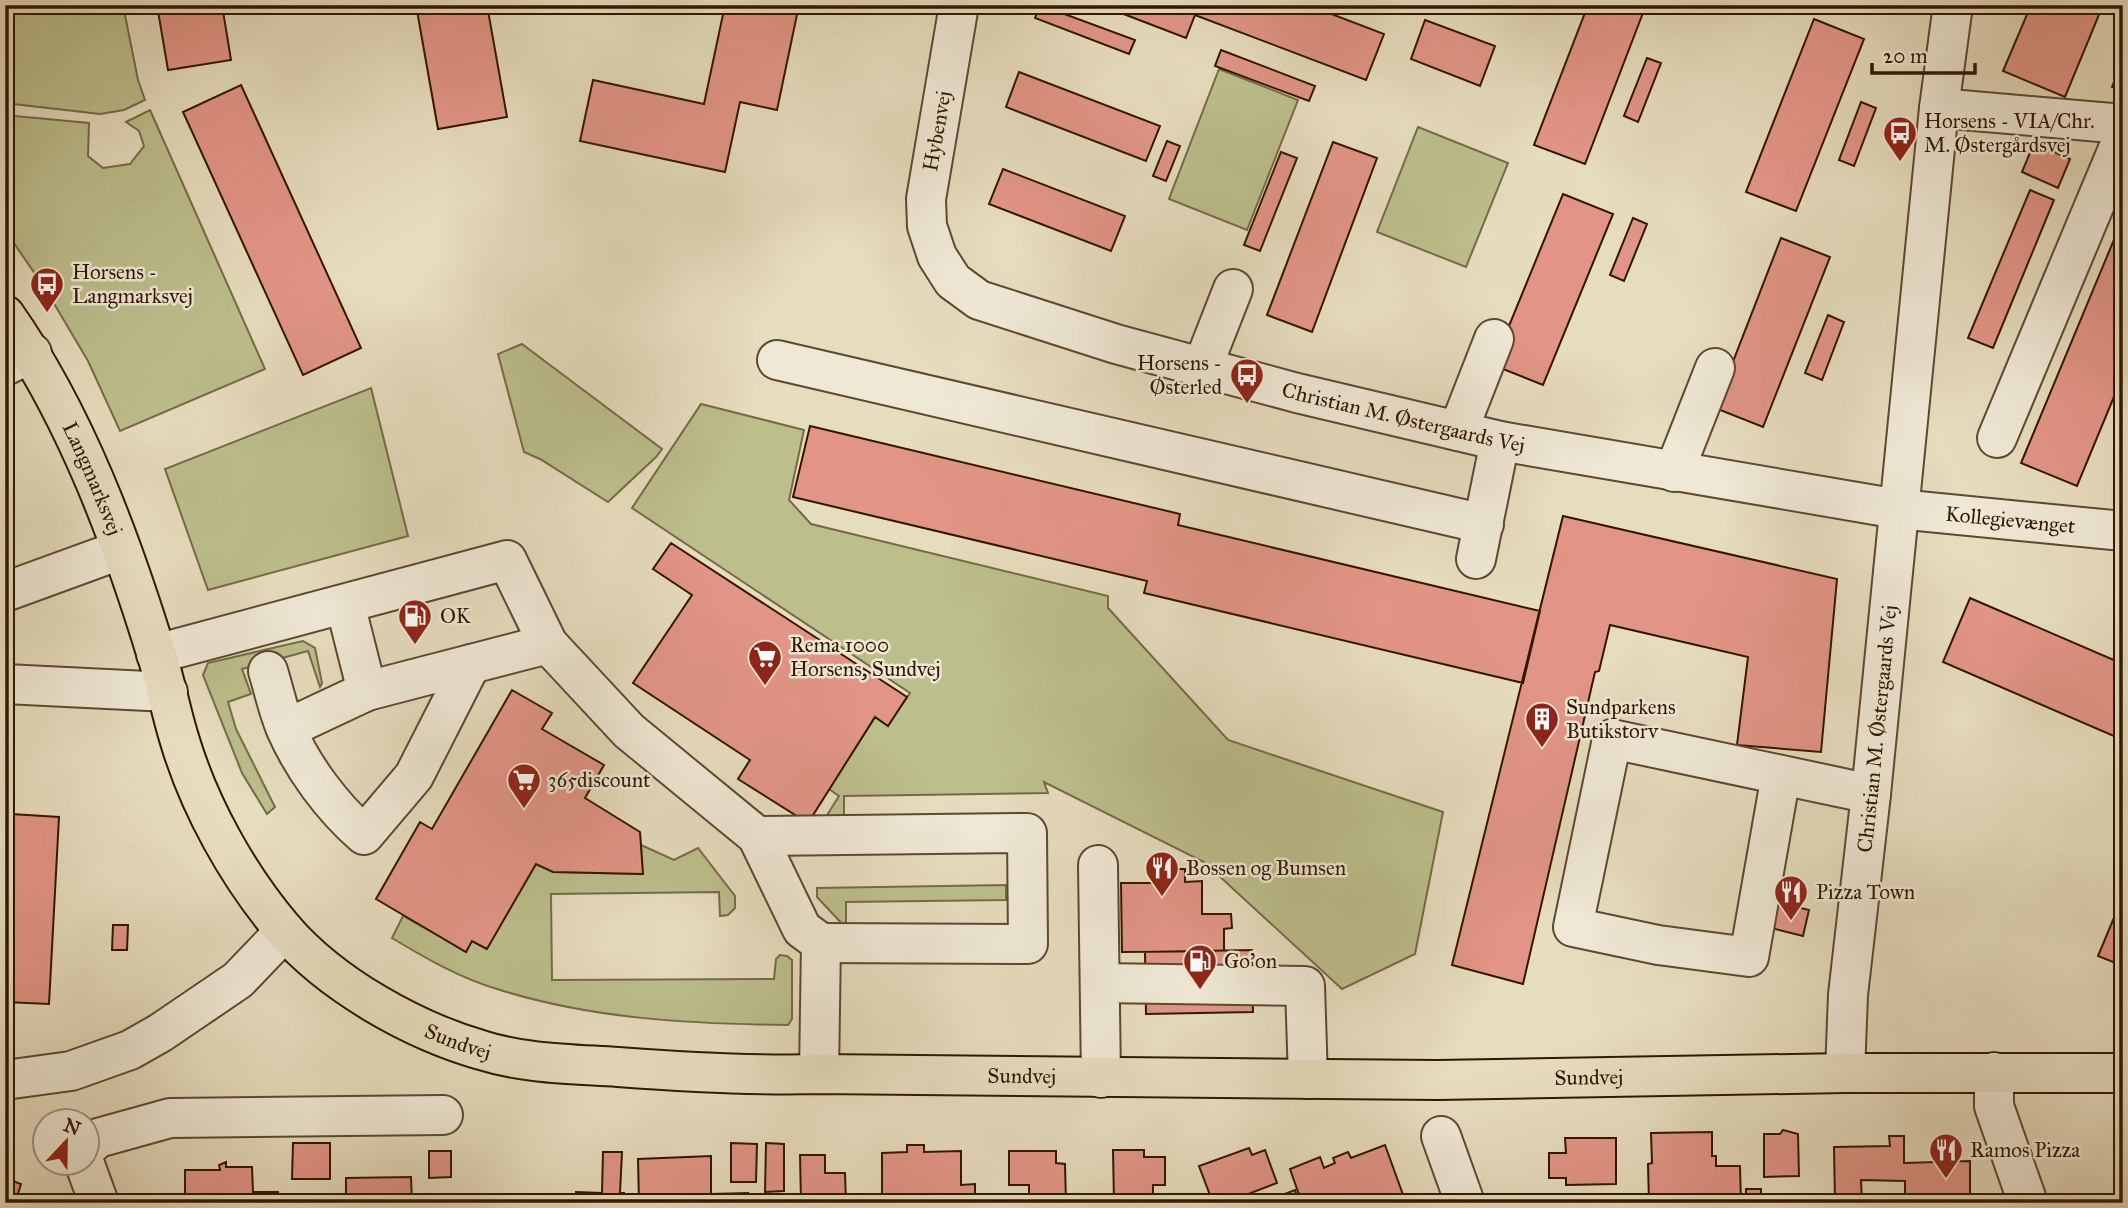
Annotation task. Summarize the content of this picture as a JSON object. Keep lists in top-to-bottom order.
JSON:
{
  "streets": {
    "main road": ["Langmarksvej", "Sundvej"],
    "street": ["Hybenvej", "Christian M. Østergaards Vej", "Kollegievænget"]
  },
  "crossings": [
    ["Hybenvej", "Christian M. Østergaards Vej"],
    ["Christian M. Østergaards Vej", "Kollegievænget"],
    ["Christian M. Østergaards Vej", "Sundvej"],
    ["Langmarksvej", "Sundvej"]
  ],
  "places": {
    "bus stop": ["Horsens - VIA/Chr. M. Østergårdsvej", "Horsens - Langmarksvej", "Horsens - Østerled"],
    "fuel station": ["OK", "Go'on"],
    "supermarket": ["Rema 1000 Horsens, Sundvej", "365discount"],
    "building": ["Sundparkens Butikstorv"],
    "restaurant": ["Bossen og Bumsen", "Pizza Town", "Ramos Pizza"]
  },
  "scale_bar": "20 m",
  "north": "top"
}
